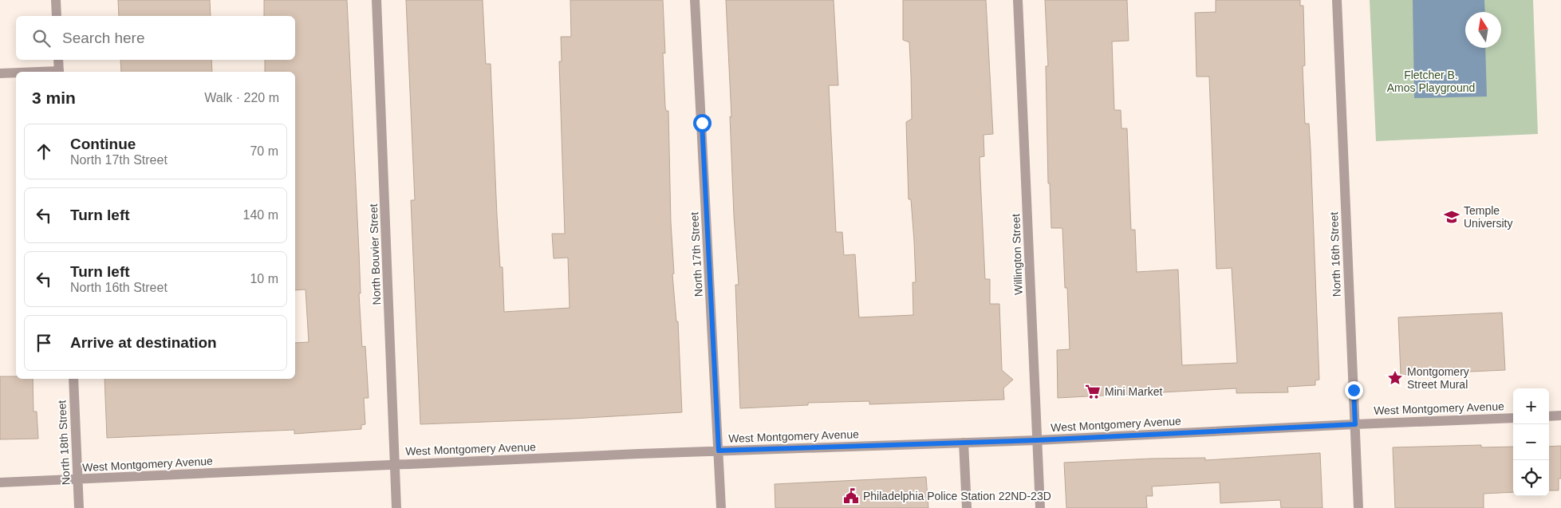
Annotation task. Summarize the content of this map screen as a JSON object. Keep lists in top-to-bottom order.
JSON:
{
  "streets": {
    "street": [
      "North Bouvier Street",
      "North 17th Street",
      "Willington Street",
      "North 16th Street",
      "West Montgomery Avenue",
      "North 18th Street"
    ]
  },
  "crossings": [
    ["North Bouvier Street", "West Montgomery Avenue"],
    ["North 17th Street", "West Montgomery Avenue"],
    ["Willington Street", "West Montgomery Avenue"],
    ["North 16th Street", "West Montgomery Avenue"],
    ["West Montgomery Avenue", "North 18th Street"]
  ],
  "parks": ["Fletcher B. Amos Playground"],
  "places": {
    "school or university": ["Temple University"],
    "place": ["Montgomery Street Mural"],
    "supermarket": ["Mini Market"],
    "public building": ["Philadelphia Police Station 22ND-23D"]
  },
  "north": "top",
  "page": {
    "search": "Search here",
    "heading": ["3 min", "Walk · 220 m"],
    "list": [
      ["Continue", "North 17th Street", "70 m"],
      ["Turn left", "140 m"],
      ["Turn left", "North 16th Street", "10 m"],
      "Arrive at destination"
    ],
    "map_buttons": ["+", "−"]
  }
}
